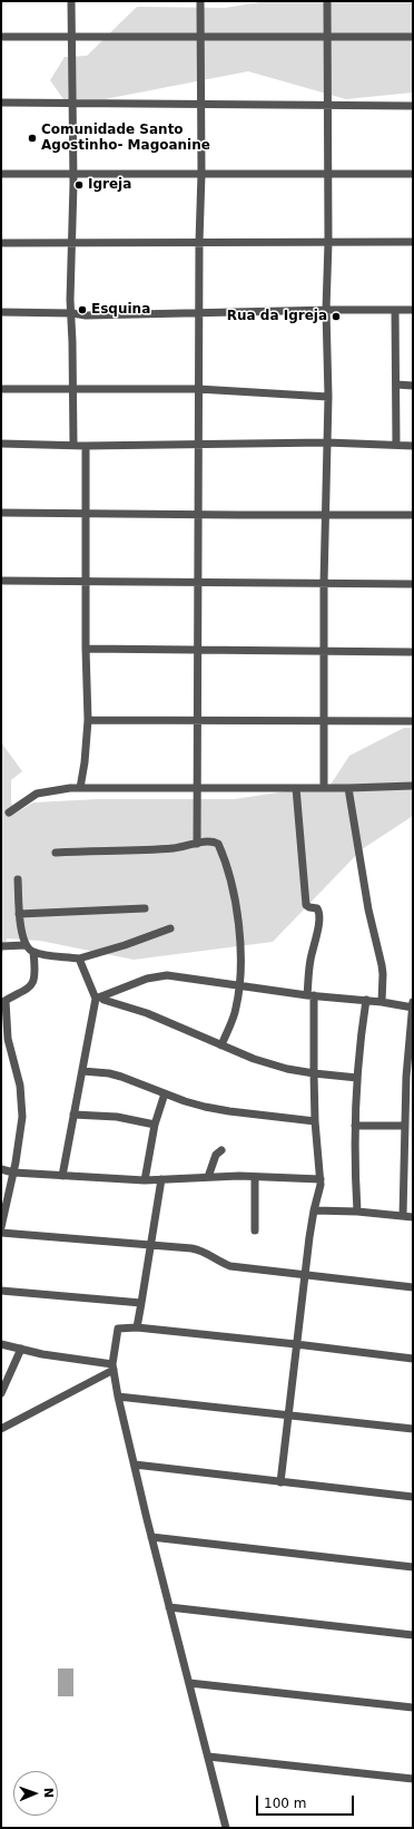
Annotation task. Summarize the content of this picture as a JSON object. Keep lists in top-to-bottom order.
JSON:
{
  "places": [
    "Comunidade Santo Agostinho- Magoanine",
    "Igreja",
    "Esquina",
    "Rua da Igreja"
  ],
  "scale_bar": "100 m",
  "north": "right"
}
